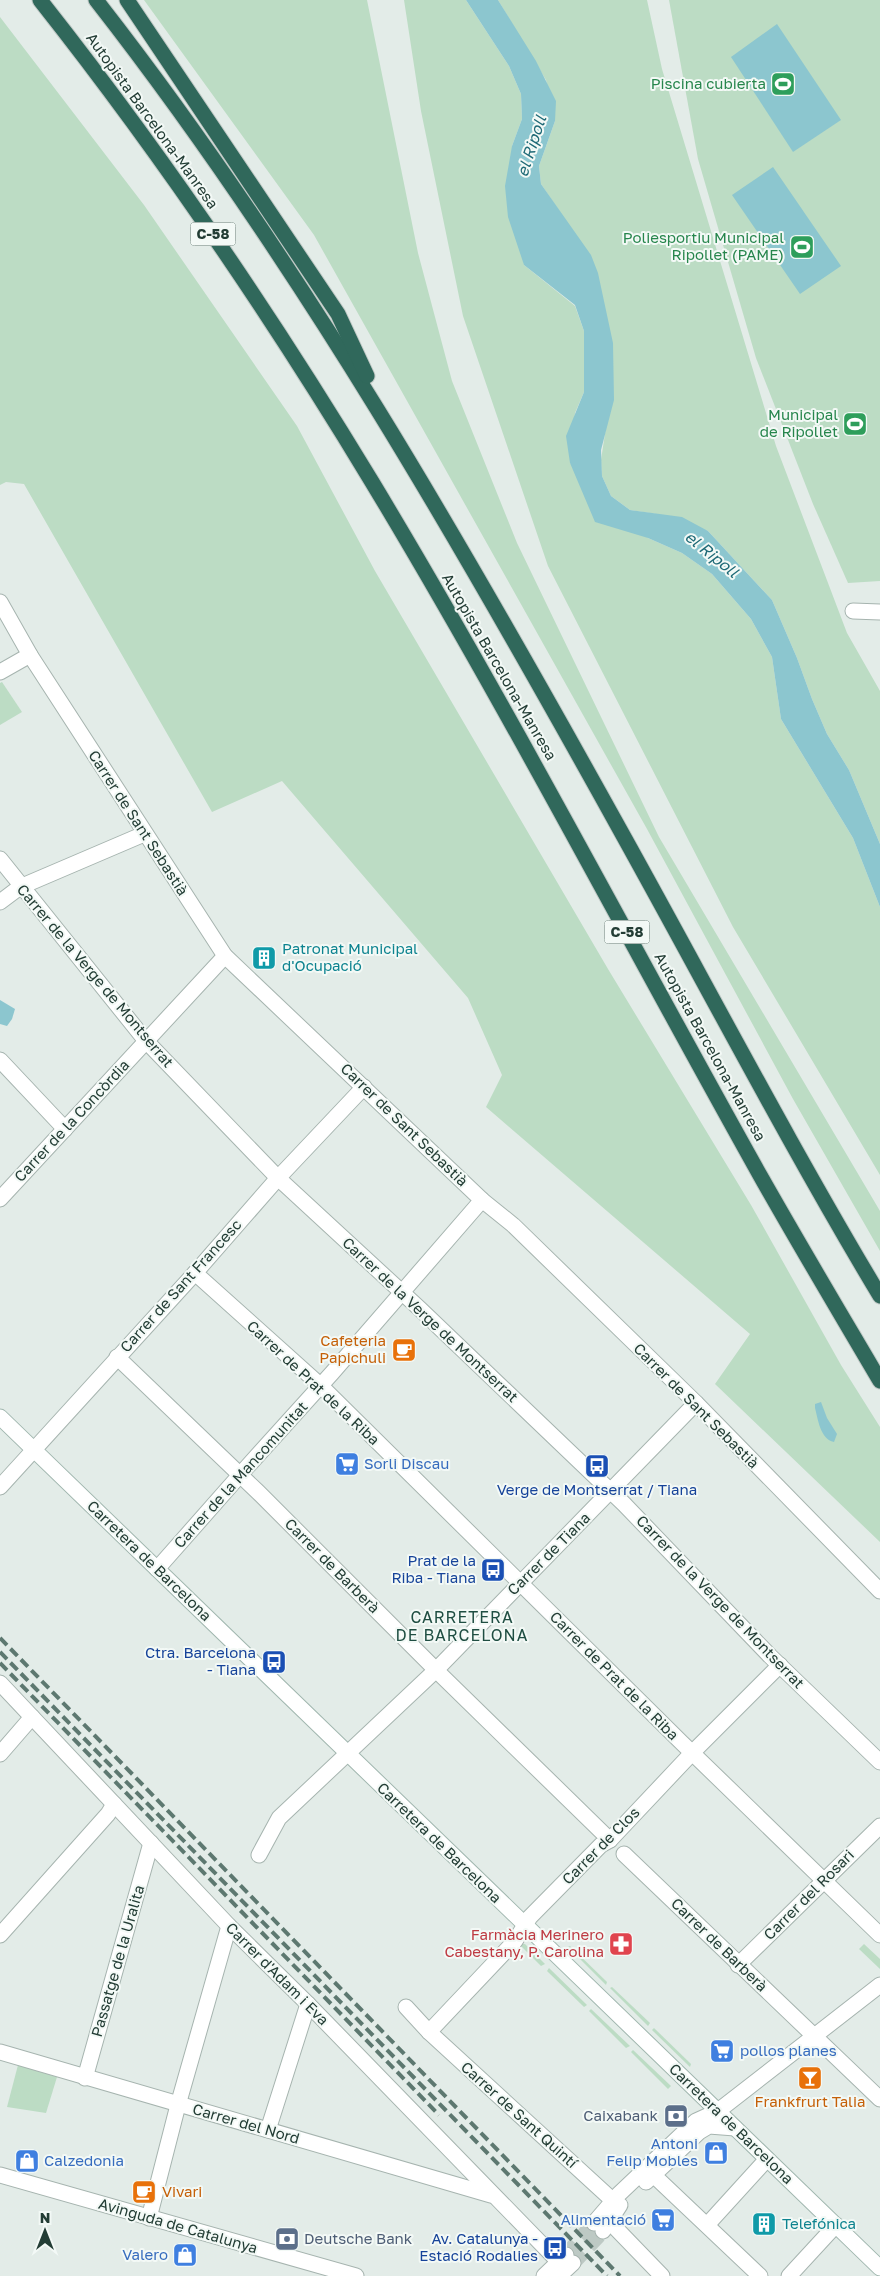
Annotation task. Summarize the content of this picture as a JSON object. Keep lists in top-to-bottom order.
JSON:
{
  "streets": {
    "highway": ["Autopista Barcelona-Manresa", "C-58"],
    "street": [
      "Carrer de Sant Sebastià",
      "Carrer de la Verge de Montserrat",
      "Carrer de la Concòrdia",
      "Carrer de Sant Francesc",
      "Carrer de Prat de la Riba",
      "Carrer de la Mancomunitat",
      "Carrer de Tiana",
      "Carretera de Barcelona",
      "Carrer de Barberà",
      "Carrer de Clos",
      "Carrer del Rosari",
      "Passatge de la Uralita",
      "Carrer d'Adam i Eva",
      "Carrer de Sant Quintí",
      "Carrer del Nord",
      "Avinguda de Catalunya"
    ]
  },
  "crossings": [
    ["Carrer de Sant Sebastià", "Carrer de la Concòrdia"],
    ["Carrer de Sant Sebastià", "Carrer de Sant Francesc"],
    ["Carrer de Sant Sebastià", "Carrer de la Mancomunitat"],
    ["Carrer de Sant Sebastià", "Carrer de Tiana"],
    ["Carrer de la Verge de Montserrat", "Carrer de la Concòrdia"],
    ["Carrer de la Verge de Montserrat", "Carrer de Sant Francesc"],
    ["Carrer de la Verge de Montserrat", "Carrer de la Mancomunitat"],
    ["Carrer de la Verge de Montserrat", "Carrer de Tiana"],
    ["Carrer de la Verge de Montserrat", "Carrer de Clos"],
    ["Carrer de Sant Francesc", "Carrer de Prat de la Riba"],
    ["Carrer de Sant Francesc", "Carretera de Barcelona"],
    ["Carrer de Sant Francesc", "Carrer de Barberà"],
    ["Carrer de Prat de la Riba", "Carrer de la Mancomunitat"],
    ["Carrer de Prat de la Riba", "Carrer de Tiana"],
    ["Carrer de Prat de la Riba", "Carrer de Clos"],
    ["Carrer de Prat de la Riba", "Carrer del Rosari"],
    ["Carrer de la Mancomunitat", "Carretera de Barcelona"],
    ["Carrer de la Mancomunitat", "Carrer de Barberà"],
    ["Carrer de Tiana", "Carretera de Barcelona"],
    ["Carrer de Tiana", "Carrer de Barberà"],
    ["Carretera de Barcelona", "Carrer de Clos"],
    ["Carrer de Barberà", "Carrer de Clos"],
    ["Carrer de Barberà", "Carrer del Rosari"],
    ["Carrer de Clos", "Carrer de Sant Quintí"],
    ["Passatge de la Uralita", "Carrer d'Adam i Eva"],
    ["Passatge de la Uralita", "Carrer del Nord"],
    ["Carrer d'Adam i Eva", "Carrer del Nord"]
  ],
  "districts": ["CARRETERA DE BARCELONA"],
  "water": ["el Ripoll"],
  "places": {
    "sports": ["Piscina cubierta", "Poliesportiu Municipal Ripollet (PAME)", "Municipal de Ripollet"],
    "building": ["Patronat Municipal d'Ocupació", "Telefónica"],
    "cafe": ["Cafeteria Papichuli", "Vivari"],
    "supermarket": ["Sorli Discau", "pollos planes", "Alimentació"],
    "bus stop": [
      "Verge de Montserrat / Tiana",
      "Prat de la Riba - Tiana",
      "Ctra. Barcelona - Tiana",
      "Av. Catalunya - Estació Rodalies"
    ],
    "pharmacy": ["Farmàcia Merinero Cabestany, P. Carolina"],
    "bar": ["Frankfrurt Talia"],
    "bank": ["Caixabank", "Deutsche Bank"],
    "shop": ["Antoni Felip Mobles", "Calzedonia", "Valero"]
  },
  "north": "top"
}
